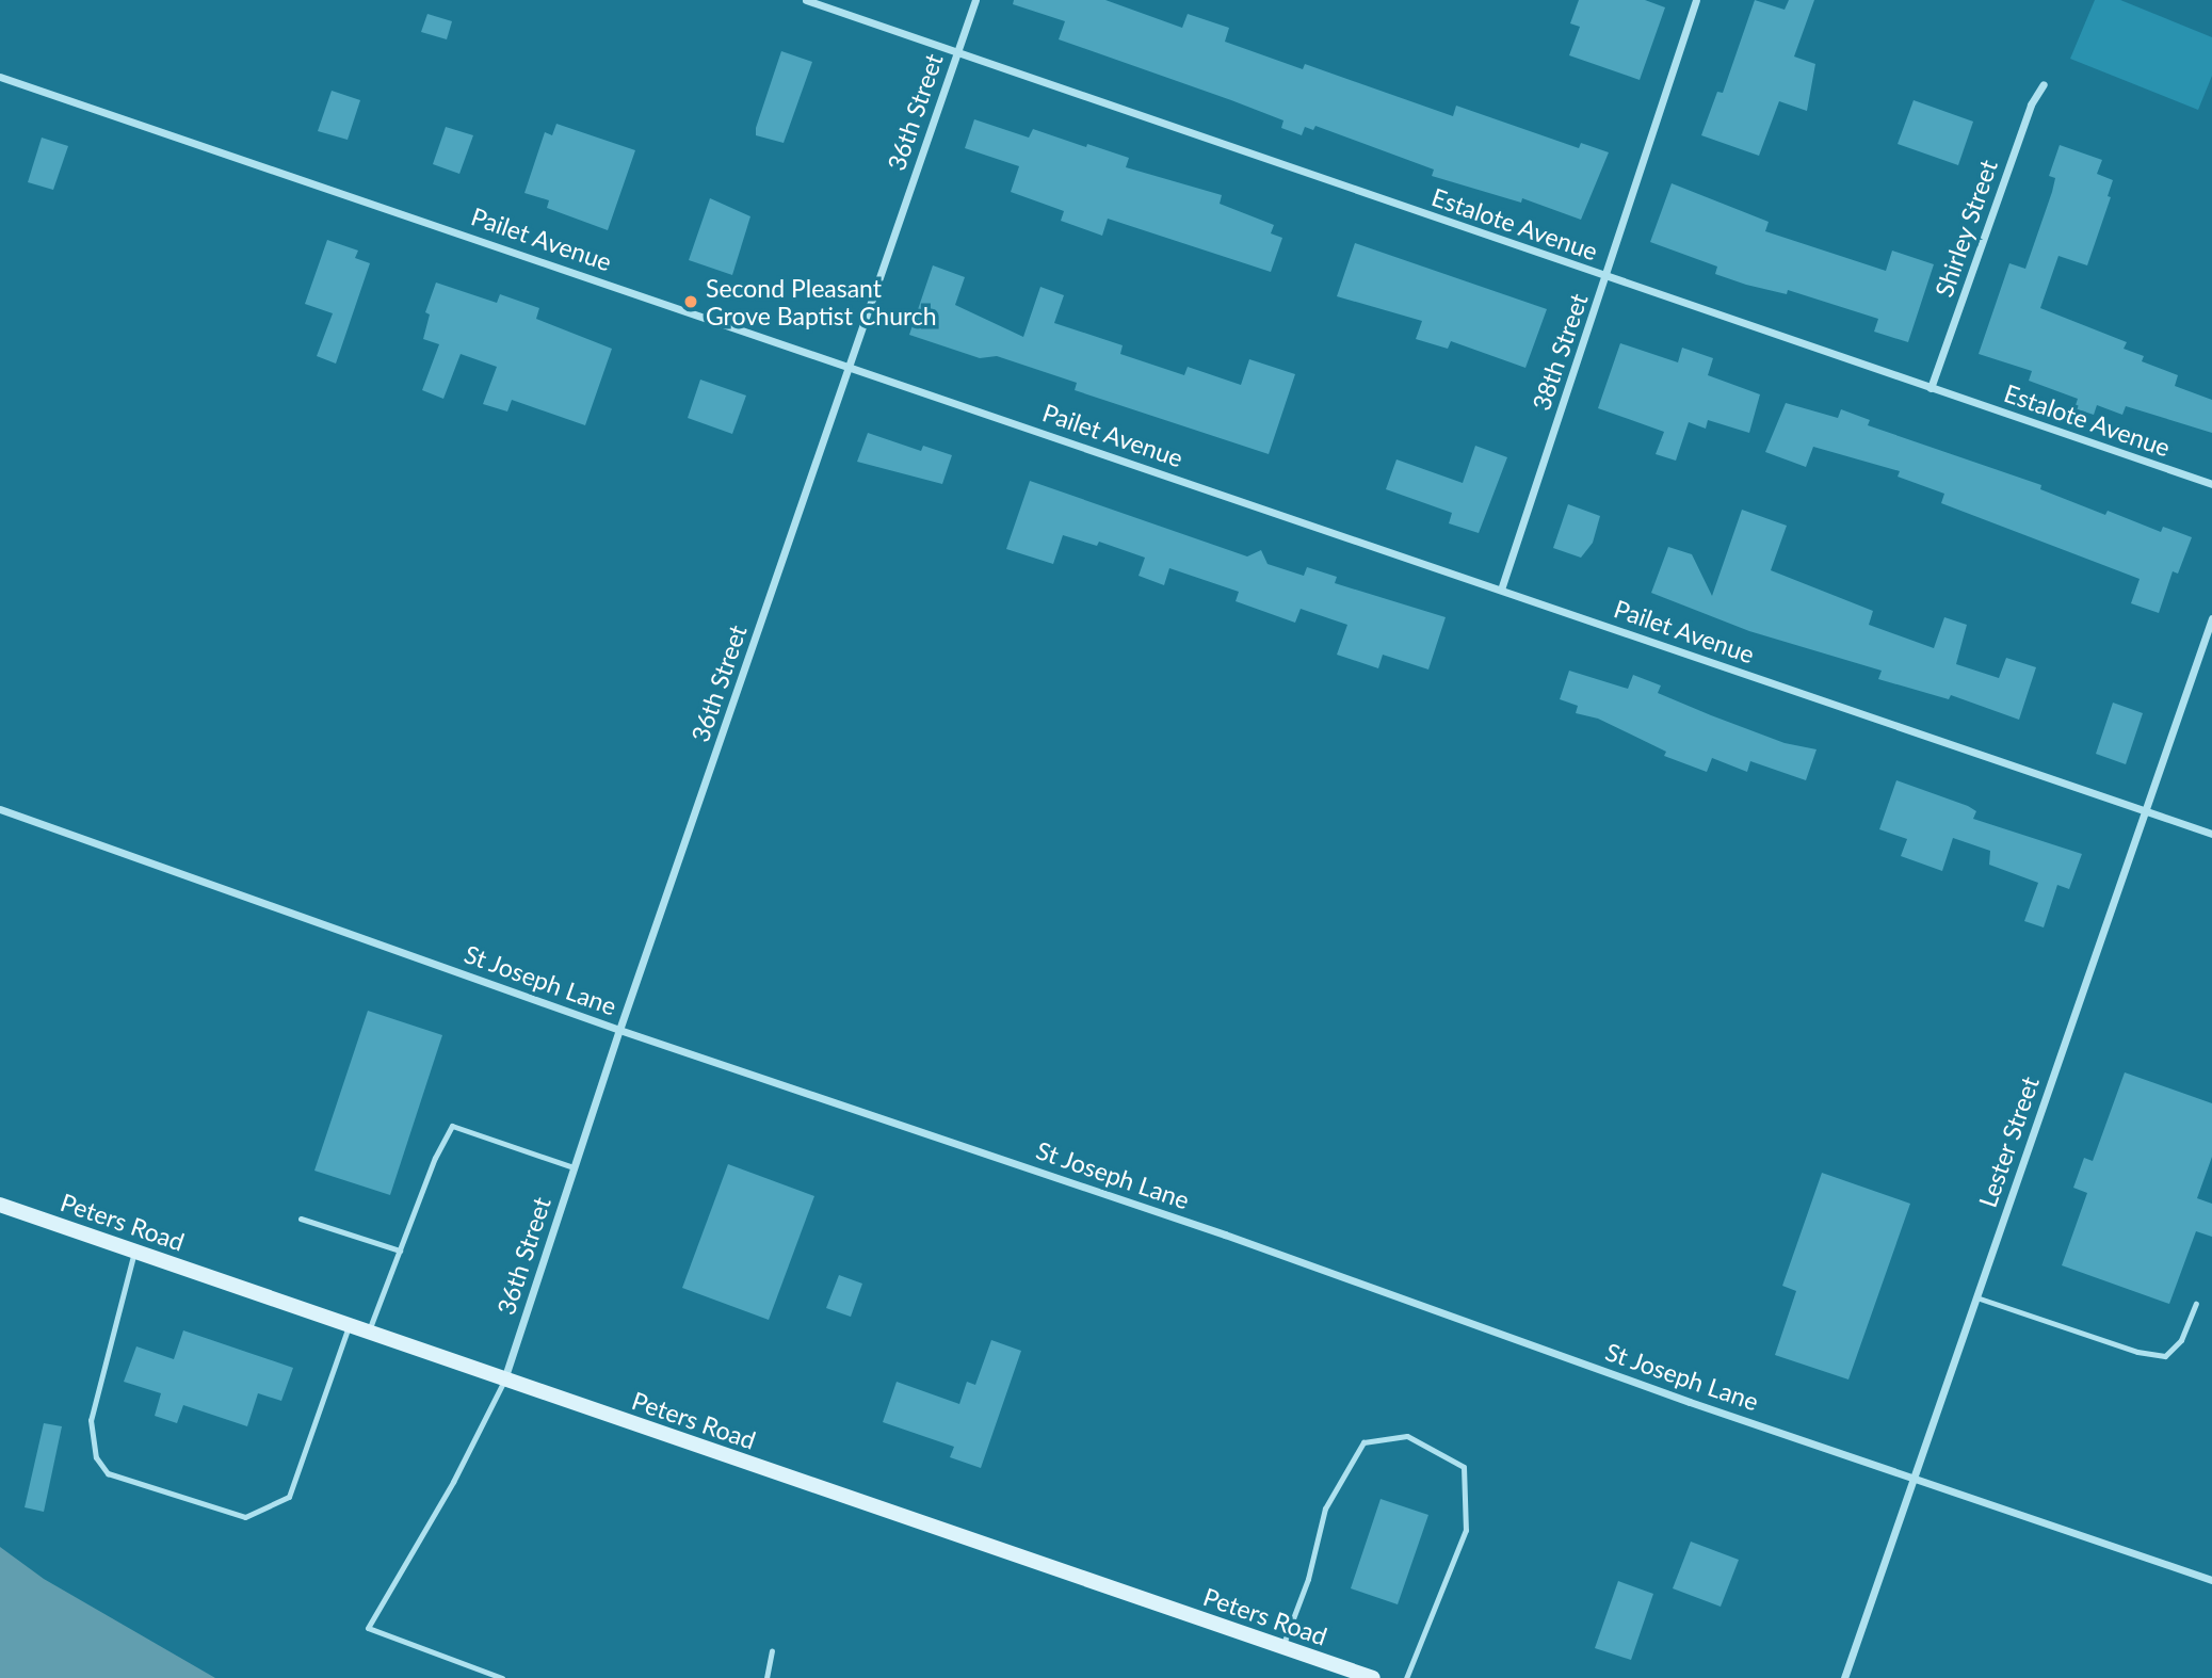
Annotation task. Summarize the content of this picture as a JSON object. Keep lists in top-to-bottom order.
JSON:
{
  "streets": {
    "main road": ["Peters Road"],
    "street": [
      "36th Street",
      "Estalote Avenue",
      "Shirley Street",
      "Pailet Avenue",
      "38th Street",
      "St Joseph Lane",
      "Lester Street"
    ]
  },
  "crossings": [
    ["36th Street", "Estalote Avenue"],
    ["36th Street", "Pailet Avenue"],
    ["36th Street", "St Joseph Lane"],
    ["36th Street", "Peters Road"],
    ["Estalote Avenue", "Shirley Street"],
    ["Estalote Avenue", "38th Street"],
    ["Pailet Avenue", "38th Street"],
    ["Pailet Avenue", "Lester Street"],
    ["St Joseph Lane", "Lester Street"]
  ],
  "places": ["Second Pleasant Grove Baptist Church"]
}
